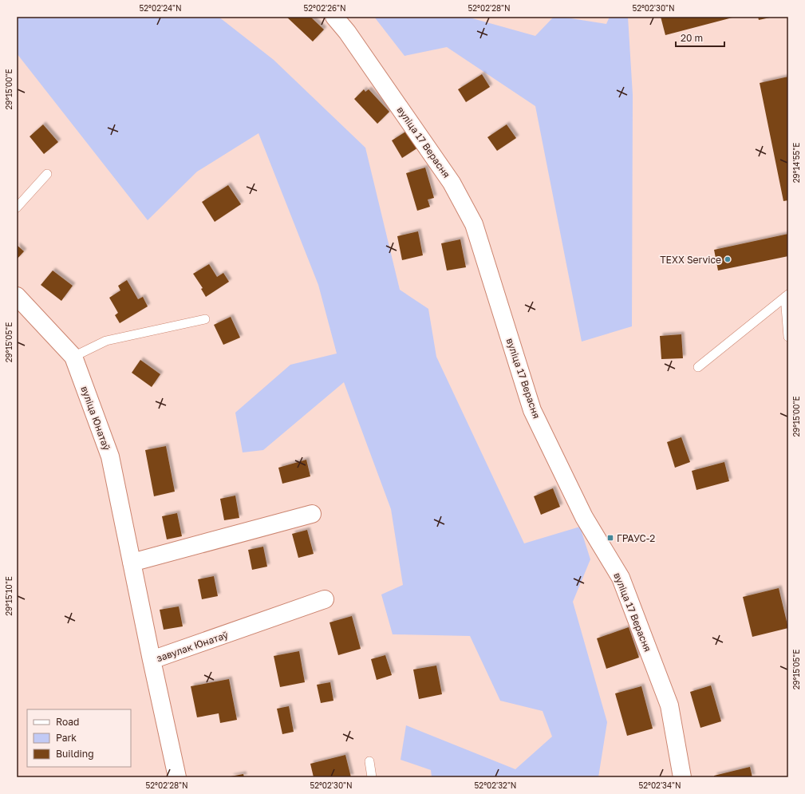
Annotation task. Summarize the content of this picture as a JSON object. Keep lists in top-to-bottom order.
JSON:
{
  "streets": {
    "street": ["вуліца 17 Верасня", "вуліца Юнатаў", "завулак Юнатаў"]
  },
  "crossings": [
    ["вуліца Юнатаў", "завулак Юнатаў"]
  ],
  "places": {
    "other": ["TEXX Service"],
    "transit": ["ГРАУС-2"]
  },
  "legend": ["Road", "Park", "Building"],
  "scale_bar": "20 m",
  "coordinates": [
    "52°02'24\"N",
    "52°02'26\"N",
    "52°02'28\"N",
    "52°02'30\"N",
    "29°15'00\"E",
    "29°14'55\"E",
    "29°15'05\"E",
    "29°15'10\"E",
    "52°02'32\"N",
    "52°02'34\"N"
  ]
}
